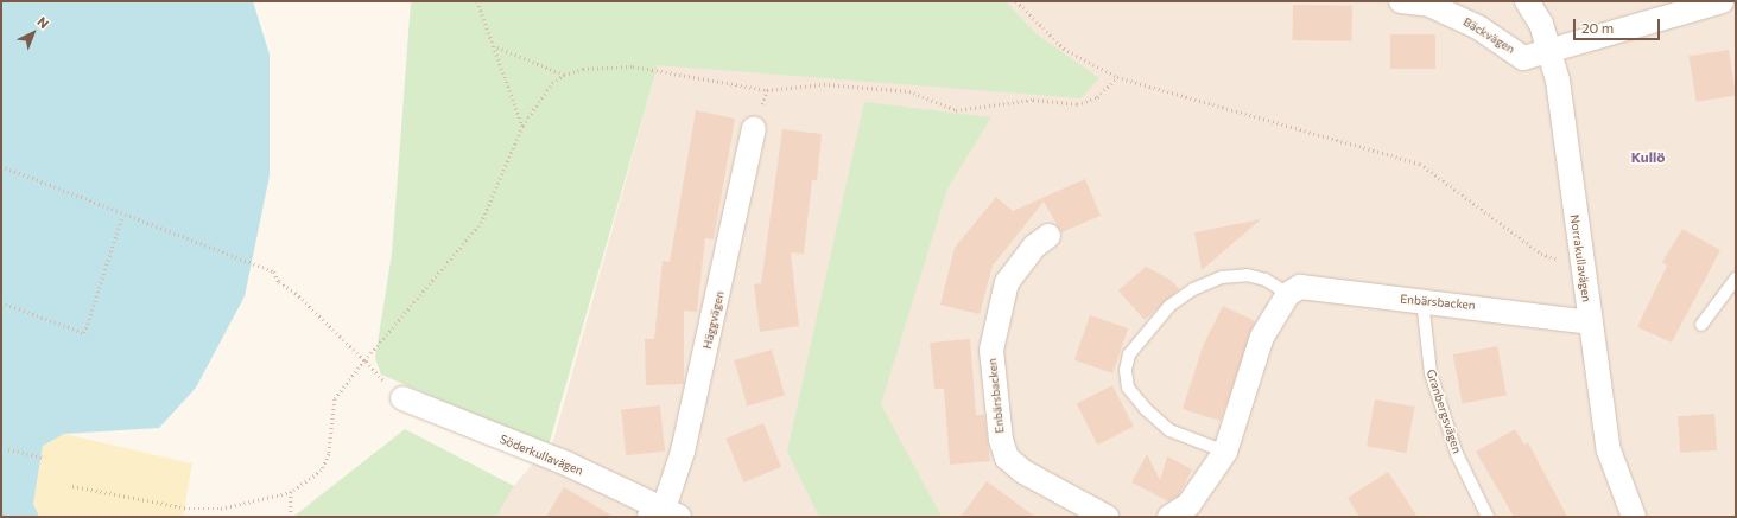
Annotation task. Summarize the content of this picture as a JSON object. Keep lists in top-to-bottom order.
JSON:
{
  "streets": {
    "street": [
      "Bäckvägen",
      "Norrakullavägen",
      "Enbärsbacken",
      "Häggvägen",
      "Söderkullavägen"
    ],
    "lane": ["Granbergsvägen"]
  },
  "crossings": [
    ["Bäckvägen", "Norrakullavägen"],
    ["Norrakullavägen", "Enbärsbacken"],
    ["Enbärsbacken", "Granbergsvägen"],
    ["Häggvägen", "Söderkullavägen"]
  ],
  "districts": ["Kullö"],
  "scale_bar": "20 m",
  "north": "top right"
}
